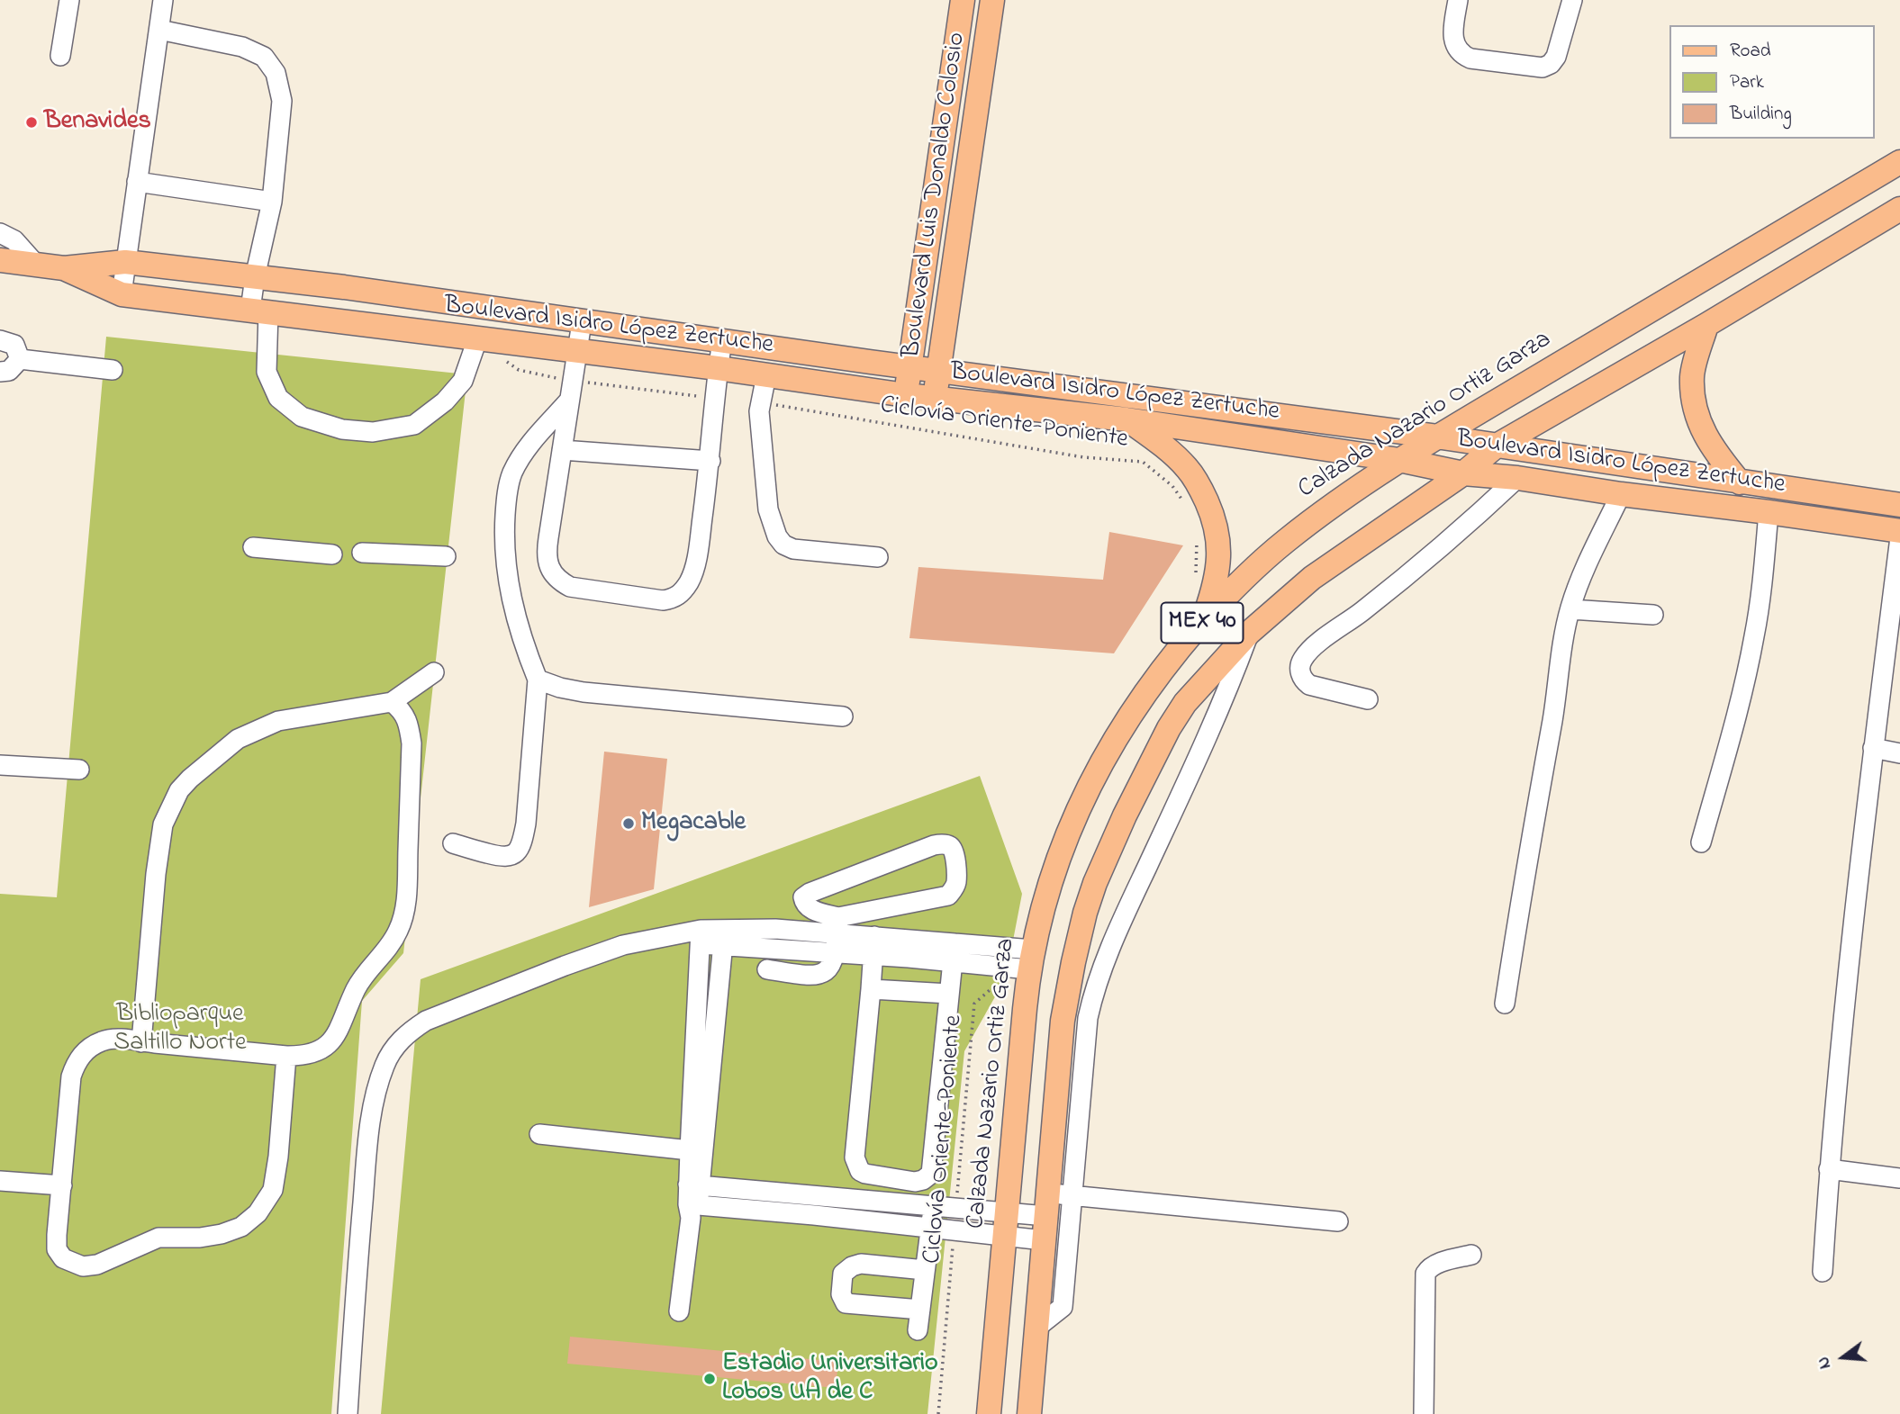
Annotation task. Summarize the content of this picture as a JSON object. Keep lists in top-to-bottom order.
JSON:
{
  "streets": {
    "main road": [
      "Boulevard Luis Donaldo Colosio",
      "Boulevard Isidro López Zertuche",
      "Calzada Nazario Ortiz Garza",
      "MEX 40"
    ],
    "path": ["Ciclovía Oriente-Poniente"]
  },
  "crossings": [
    ["Boulevard Luis Donaldo Colosio", "Boulevard Isidro López Zertuche"],
    ["Boulevard Isidro López Zertuche", "Calzada Nazario Ortiz Garza"],
    ["Boulevard Isidro López Zertuche", "MEX 40"],
    ["Calzada Nazario Ortiz Garza", "Ciclovía Oriente-Poniente"]
  ],
  "parks": ["Biblioparque Saltillo Norte"],
  "places": ["Benavides", "Megacable", "Estadio Universitario Lobos UA de C"],
  "legend": ["Road", "Park", "Building"],
  "north": "left"
}
